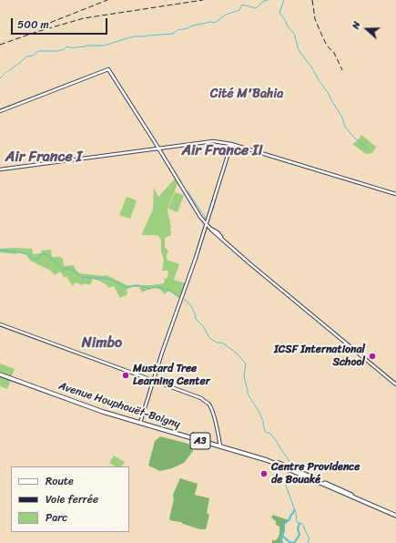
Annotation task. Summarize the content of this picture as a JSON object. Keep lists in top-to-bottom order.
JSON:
{
  "streets": {
    "highway": ["Avenue Houphouët-Boigny", "A3"]
  },
  "districts": [
    "Cité M'Bahia",
    "Air France II",
    "Air France I",
    "Nimbo"
  ],
  "places": ["ICSF International School", "Mustard Tree Learning Center", "Centre Providence de Bouaké"],
  "legend": ["Route", "Voie ferrée", "Parc"],
  "scale_bar": "500 m",
  "north": "left"
}
